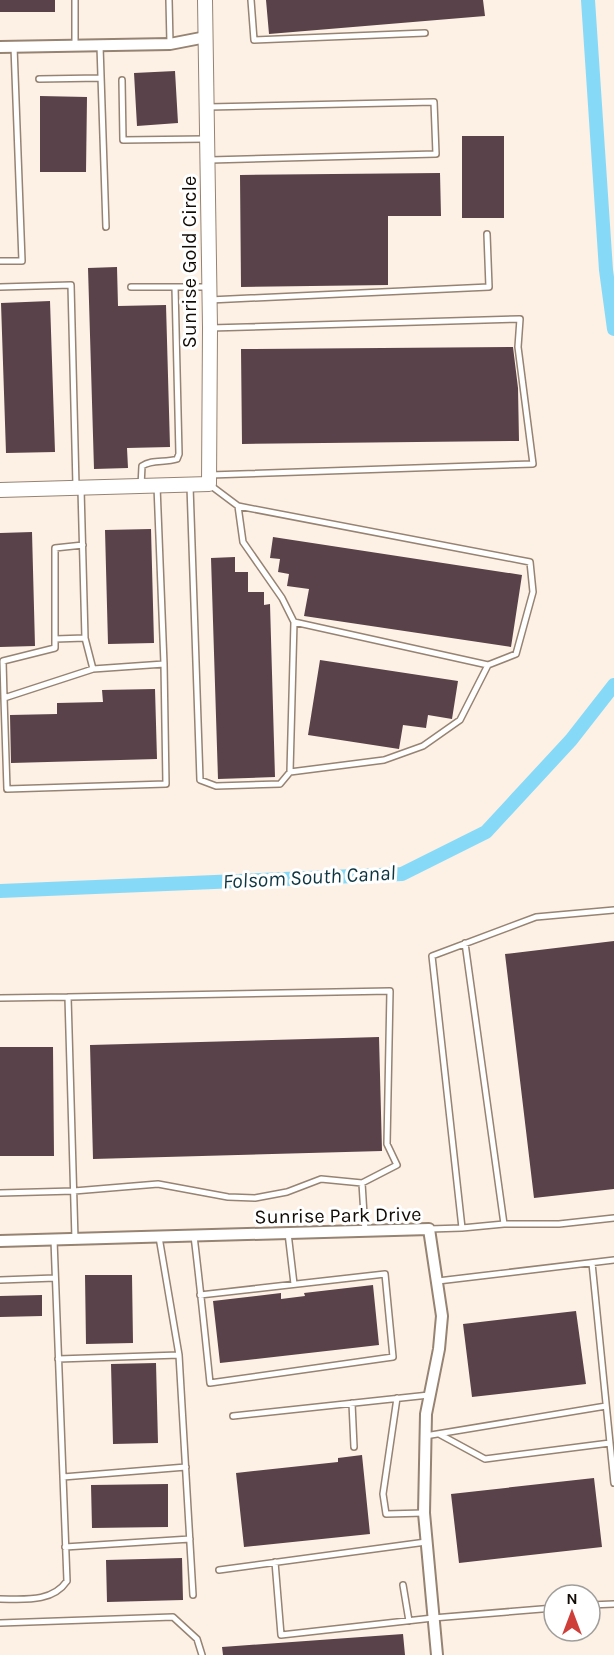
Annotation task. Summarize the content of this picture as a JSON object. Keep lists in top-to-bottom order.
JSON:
{
  "streets": {
    "street": ["Sunrise Gold Circle", "Sunrise Park Drive"]
  },
  "water": ["Folsom South Canal"],
  "north": "top"
}
